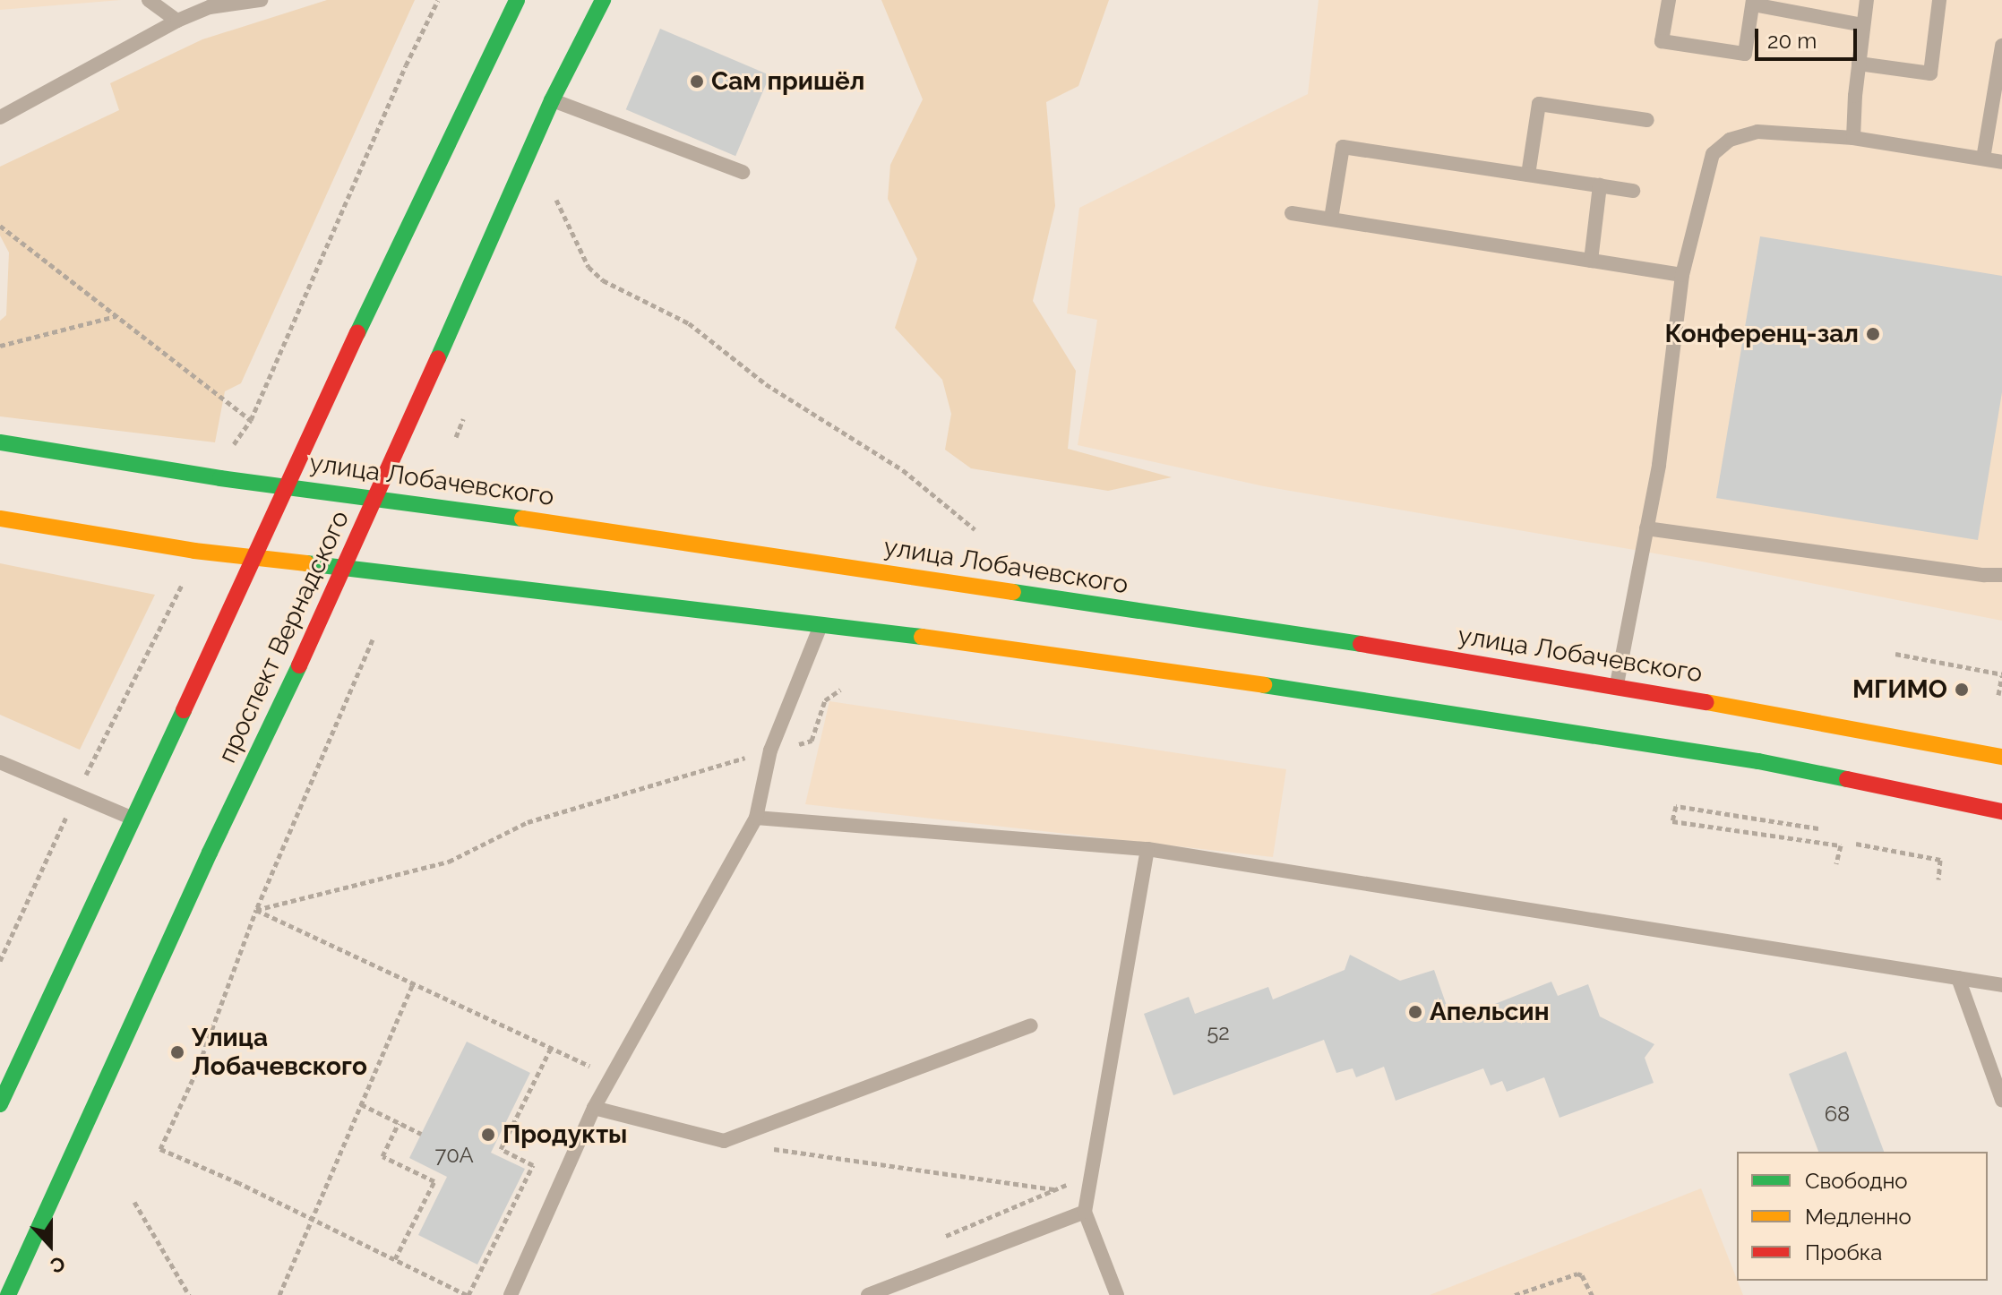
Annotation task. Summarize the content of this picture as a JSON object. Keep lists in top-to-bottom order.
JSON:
{
  "streets": {
    "main road": ["улица Лобачевского", "проспект Вернадского"]
  },
  "crossings": [
    ["улица Лобачевского", "проспект Вернадского"]
  ],
  "places": [
    "Сам пришёл",
    "Конференц-зал",
    "МГИМО",
    "Апельсин",
    "Улица Лобачевского",
    "Продукты"
  ],
  "house_numbers": ["52", "68", "70А"],
  "legend": ["Свободно", "Медленно", "Пробка"],
  "scale_bar": "20 m",
  "north": "bottom"
}
